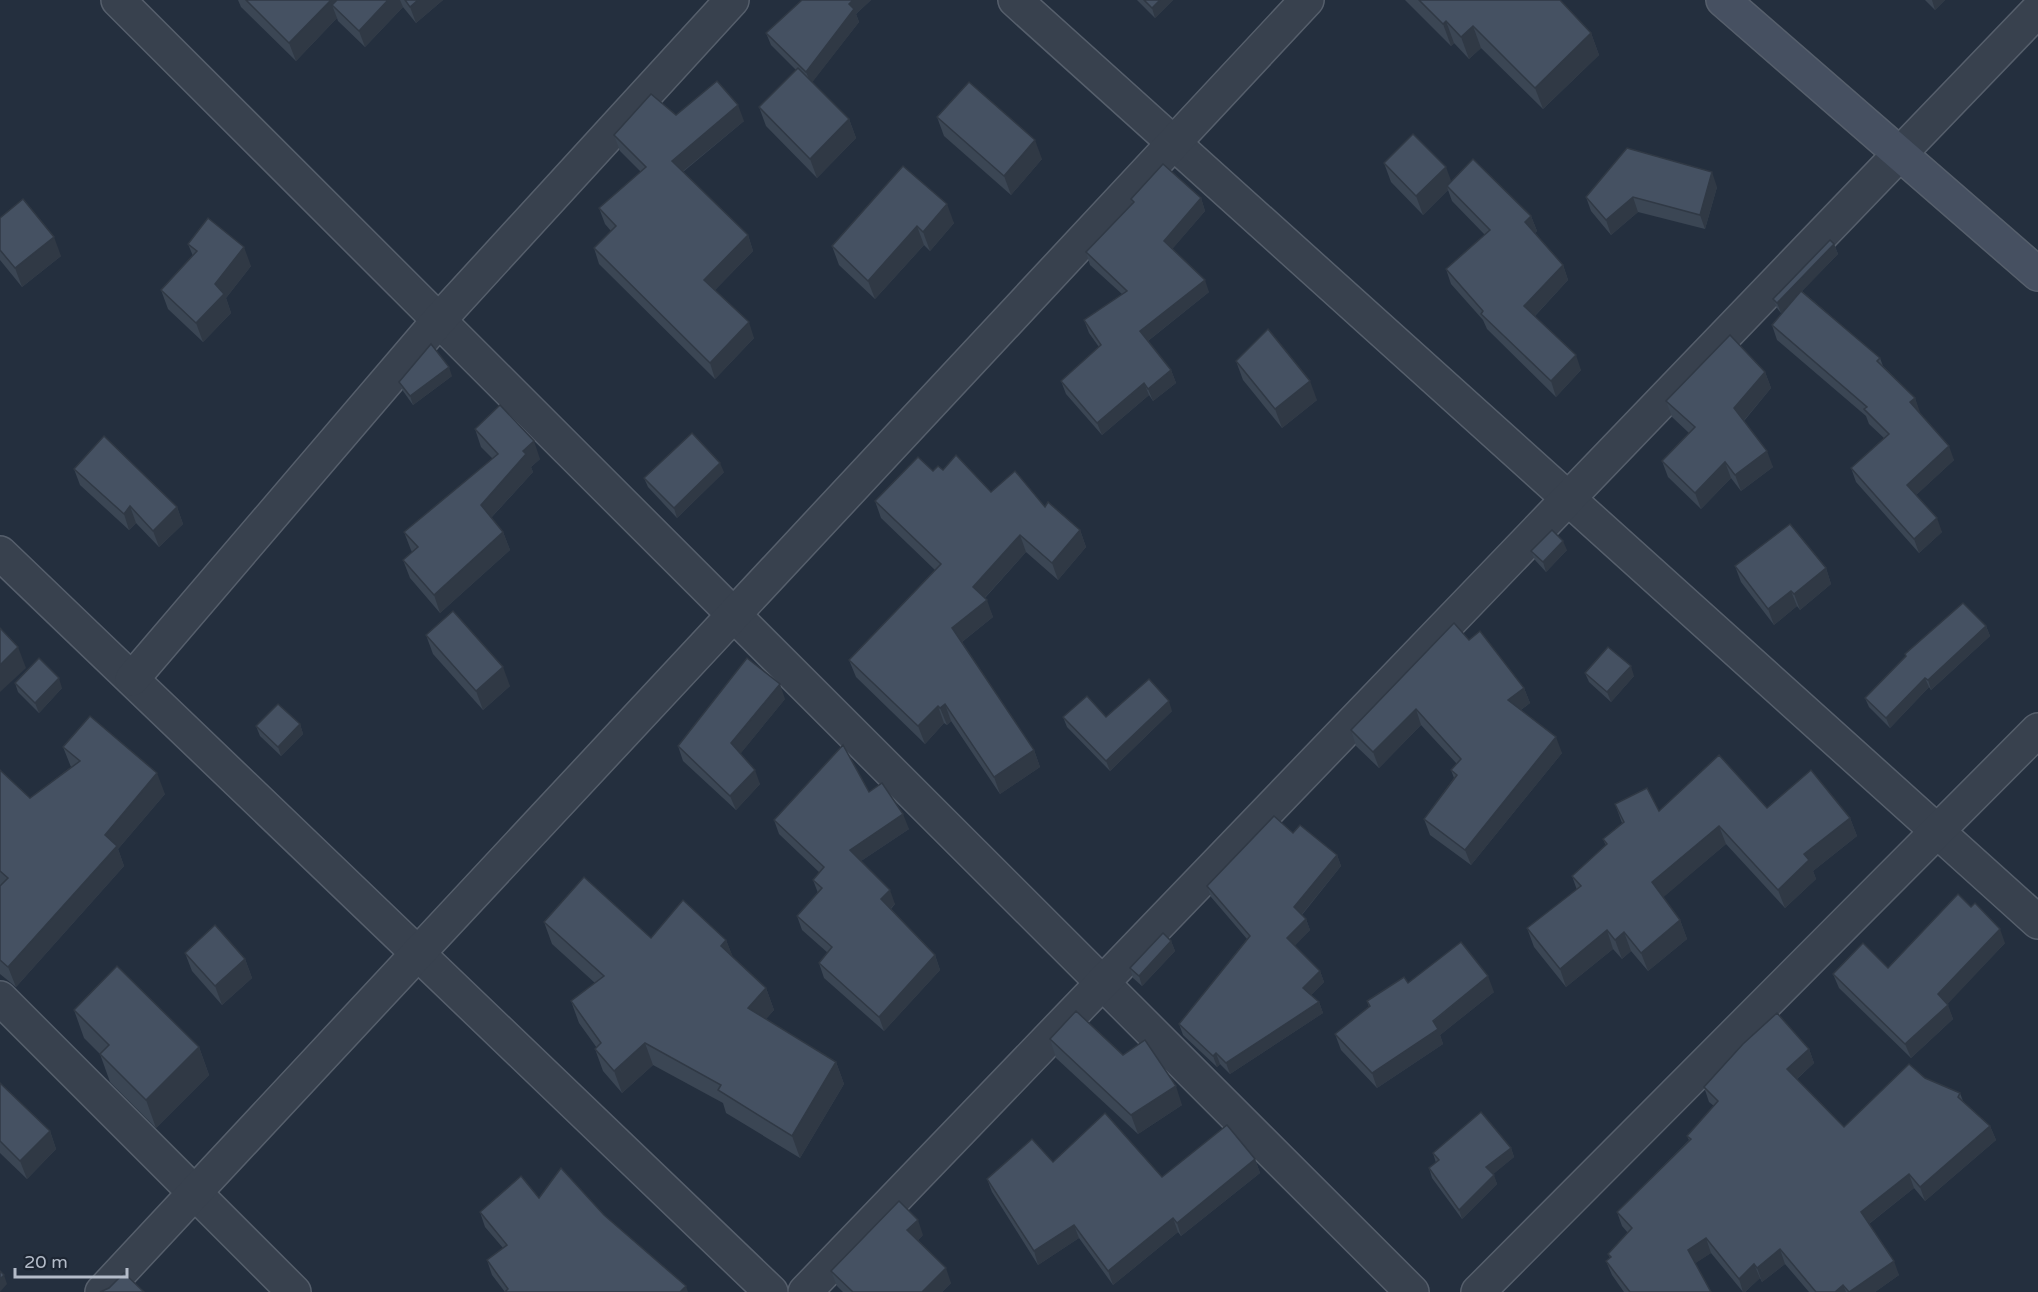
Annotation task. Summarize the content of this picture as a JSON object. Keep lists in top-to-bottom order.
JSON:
{
  "scale_bar": "20 m"
}
